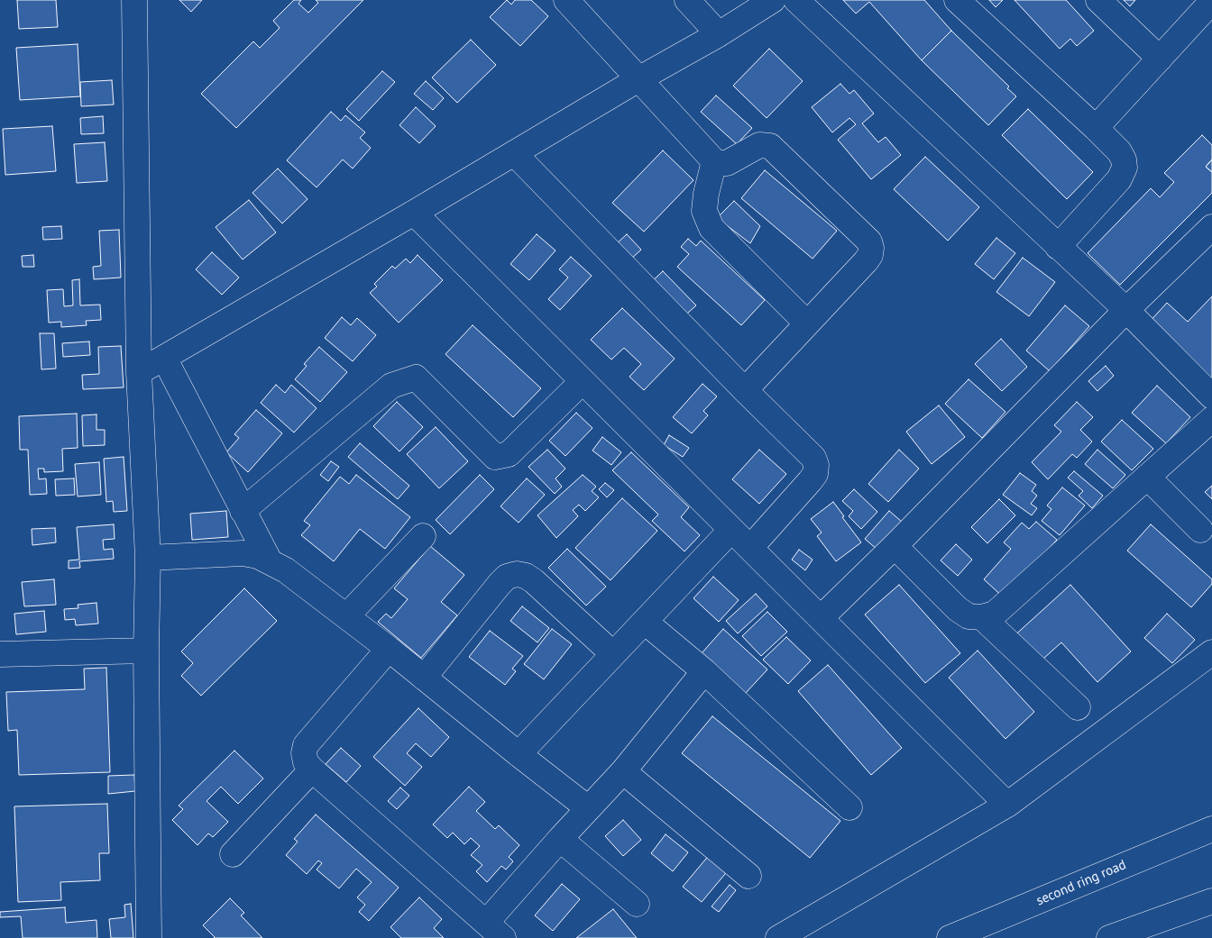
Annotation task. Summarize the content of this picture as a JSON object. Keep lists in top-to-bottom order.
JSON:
{
  "streets": {
    "main road": ["second ring road"]
  }
}
